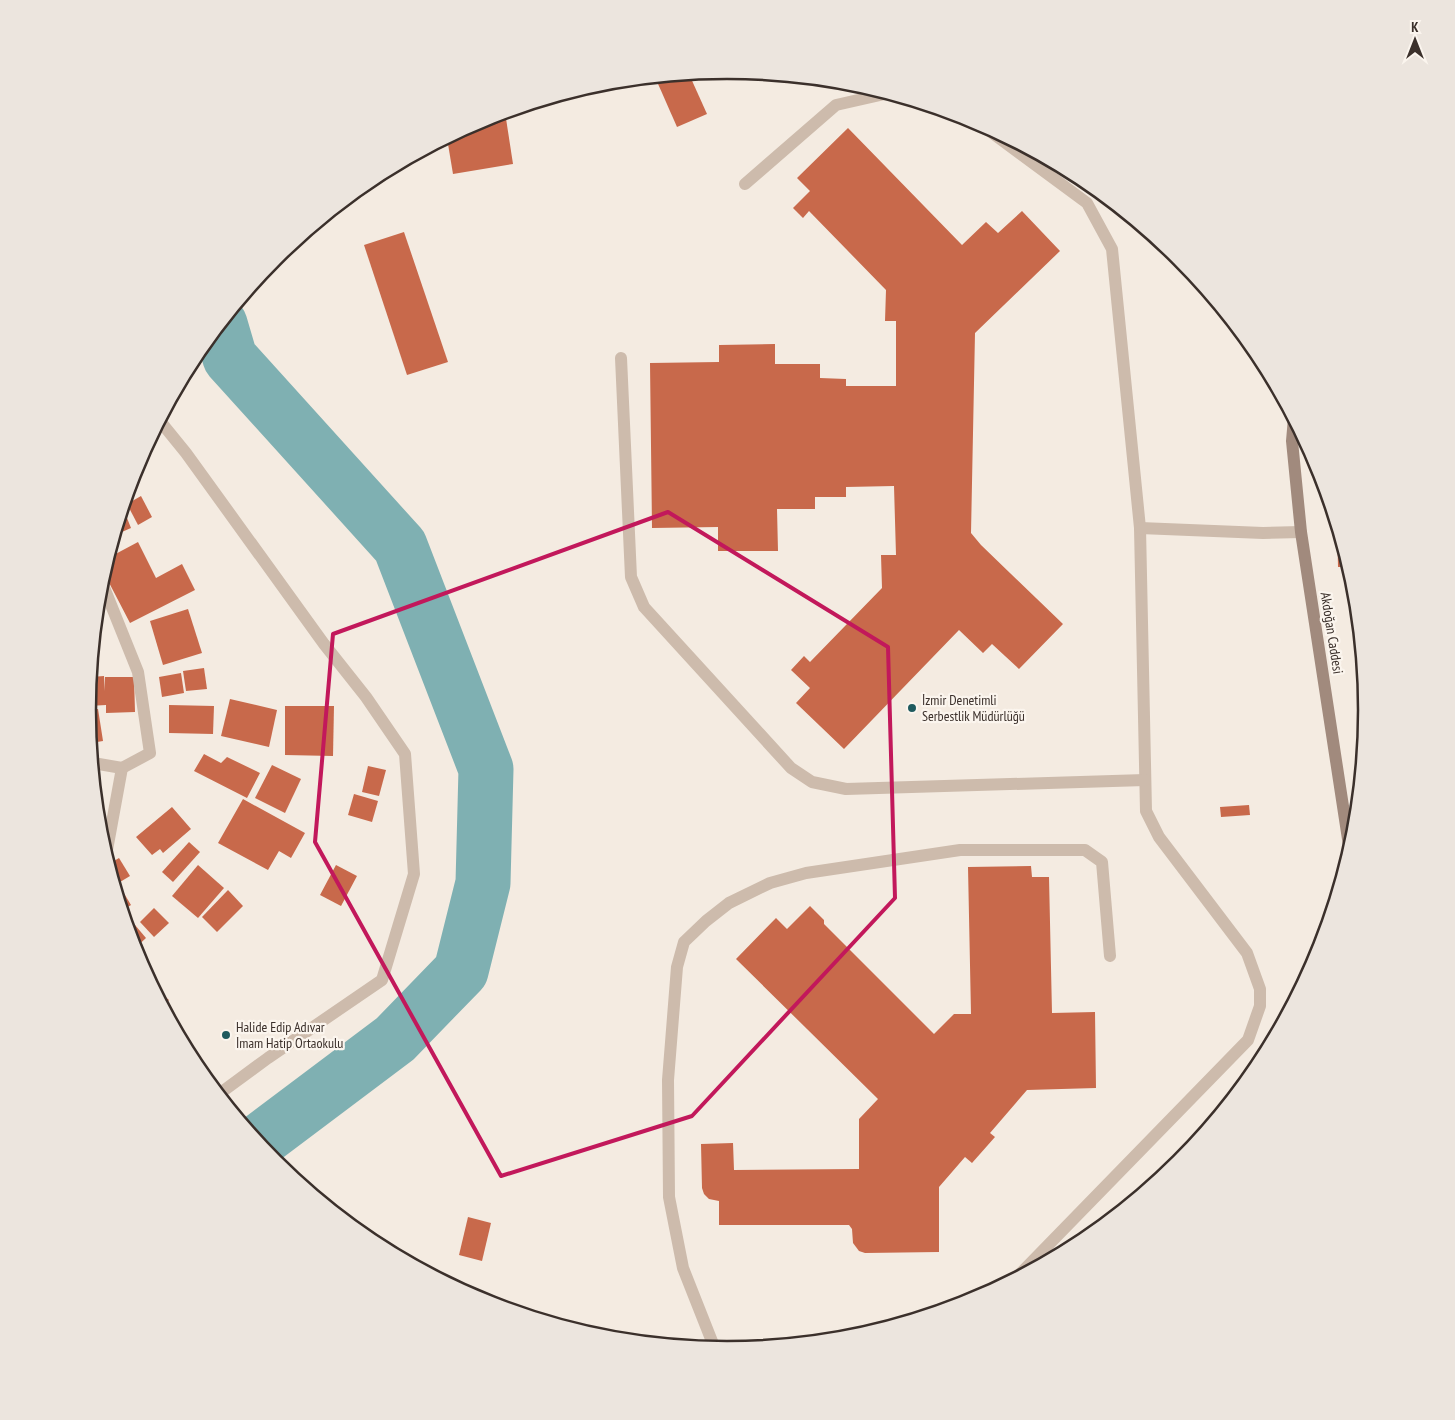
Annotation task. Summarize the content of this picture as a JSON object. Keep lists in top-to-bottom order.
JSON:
{
  "streets": {
    "main road": ["Akdoğan Caddesi"]
  },
  "places": ["İzmir Denetimli Serbestlik Müdürlüğü", "Halide Edip Adıvar İmam Hatip Ortaokulu"],
  "north": "top"
}
